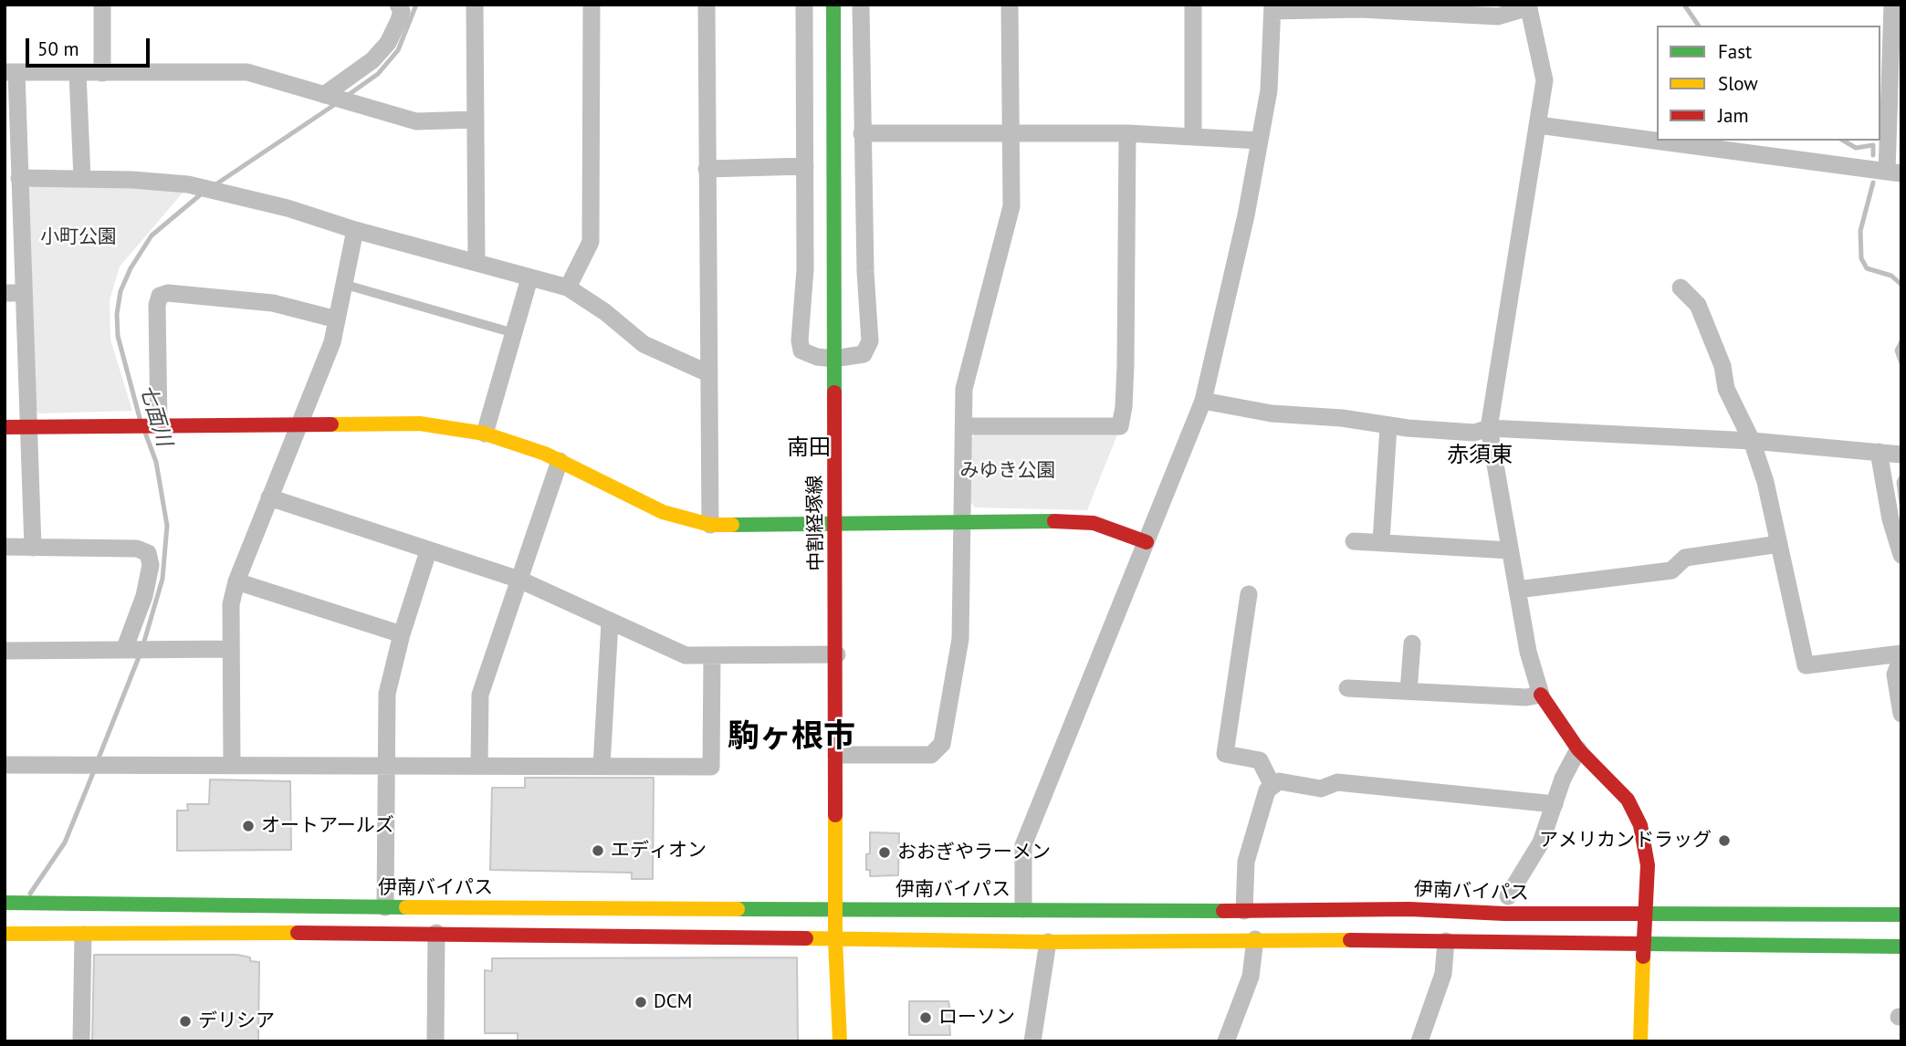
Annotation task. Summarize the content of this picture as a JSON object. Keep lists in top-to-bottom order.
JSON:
{
  "streets": {
    "main road": ["中割経塚線", "伊南バイパス"]
  },
  "crossings": [
    ["中割経塚線", "伊南バイパス"]
  ],
  "districts": ["南田", "赤須東", "駒ヶ根市"],
  "water": ["七面川"],
  "parks": ["小町公園", "みゆき公園"],
  "places": [
    "オートアールズ",
    "アメリカンドラッグ",
    "エディオン",
    "おおぎやラーメン",
    "DCM",
    "ローソン",
    "デリシア"
  ],
  "legend": ["Fast", "Slow", "Jam"],
  "scale_bar": "50 m"
}
